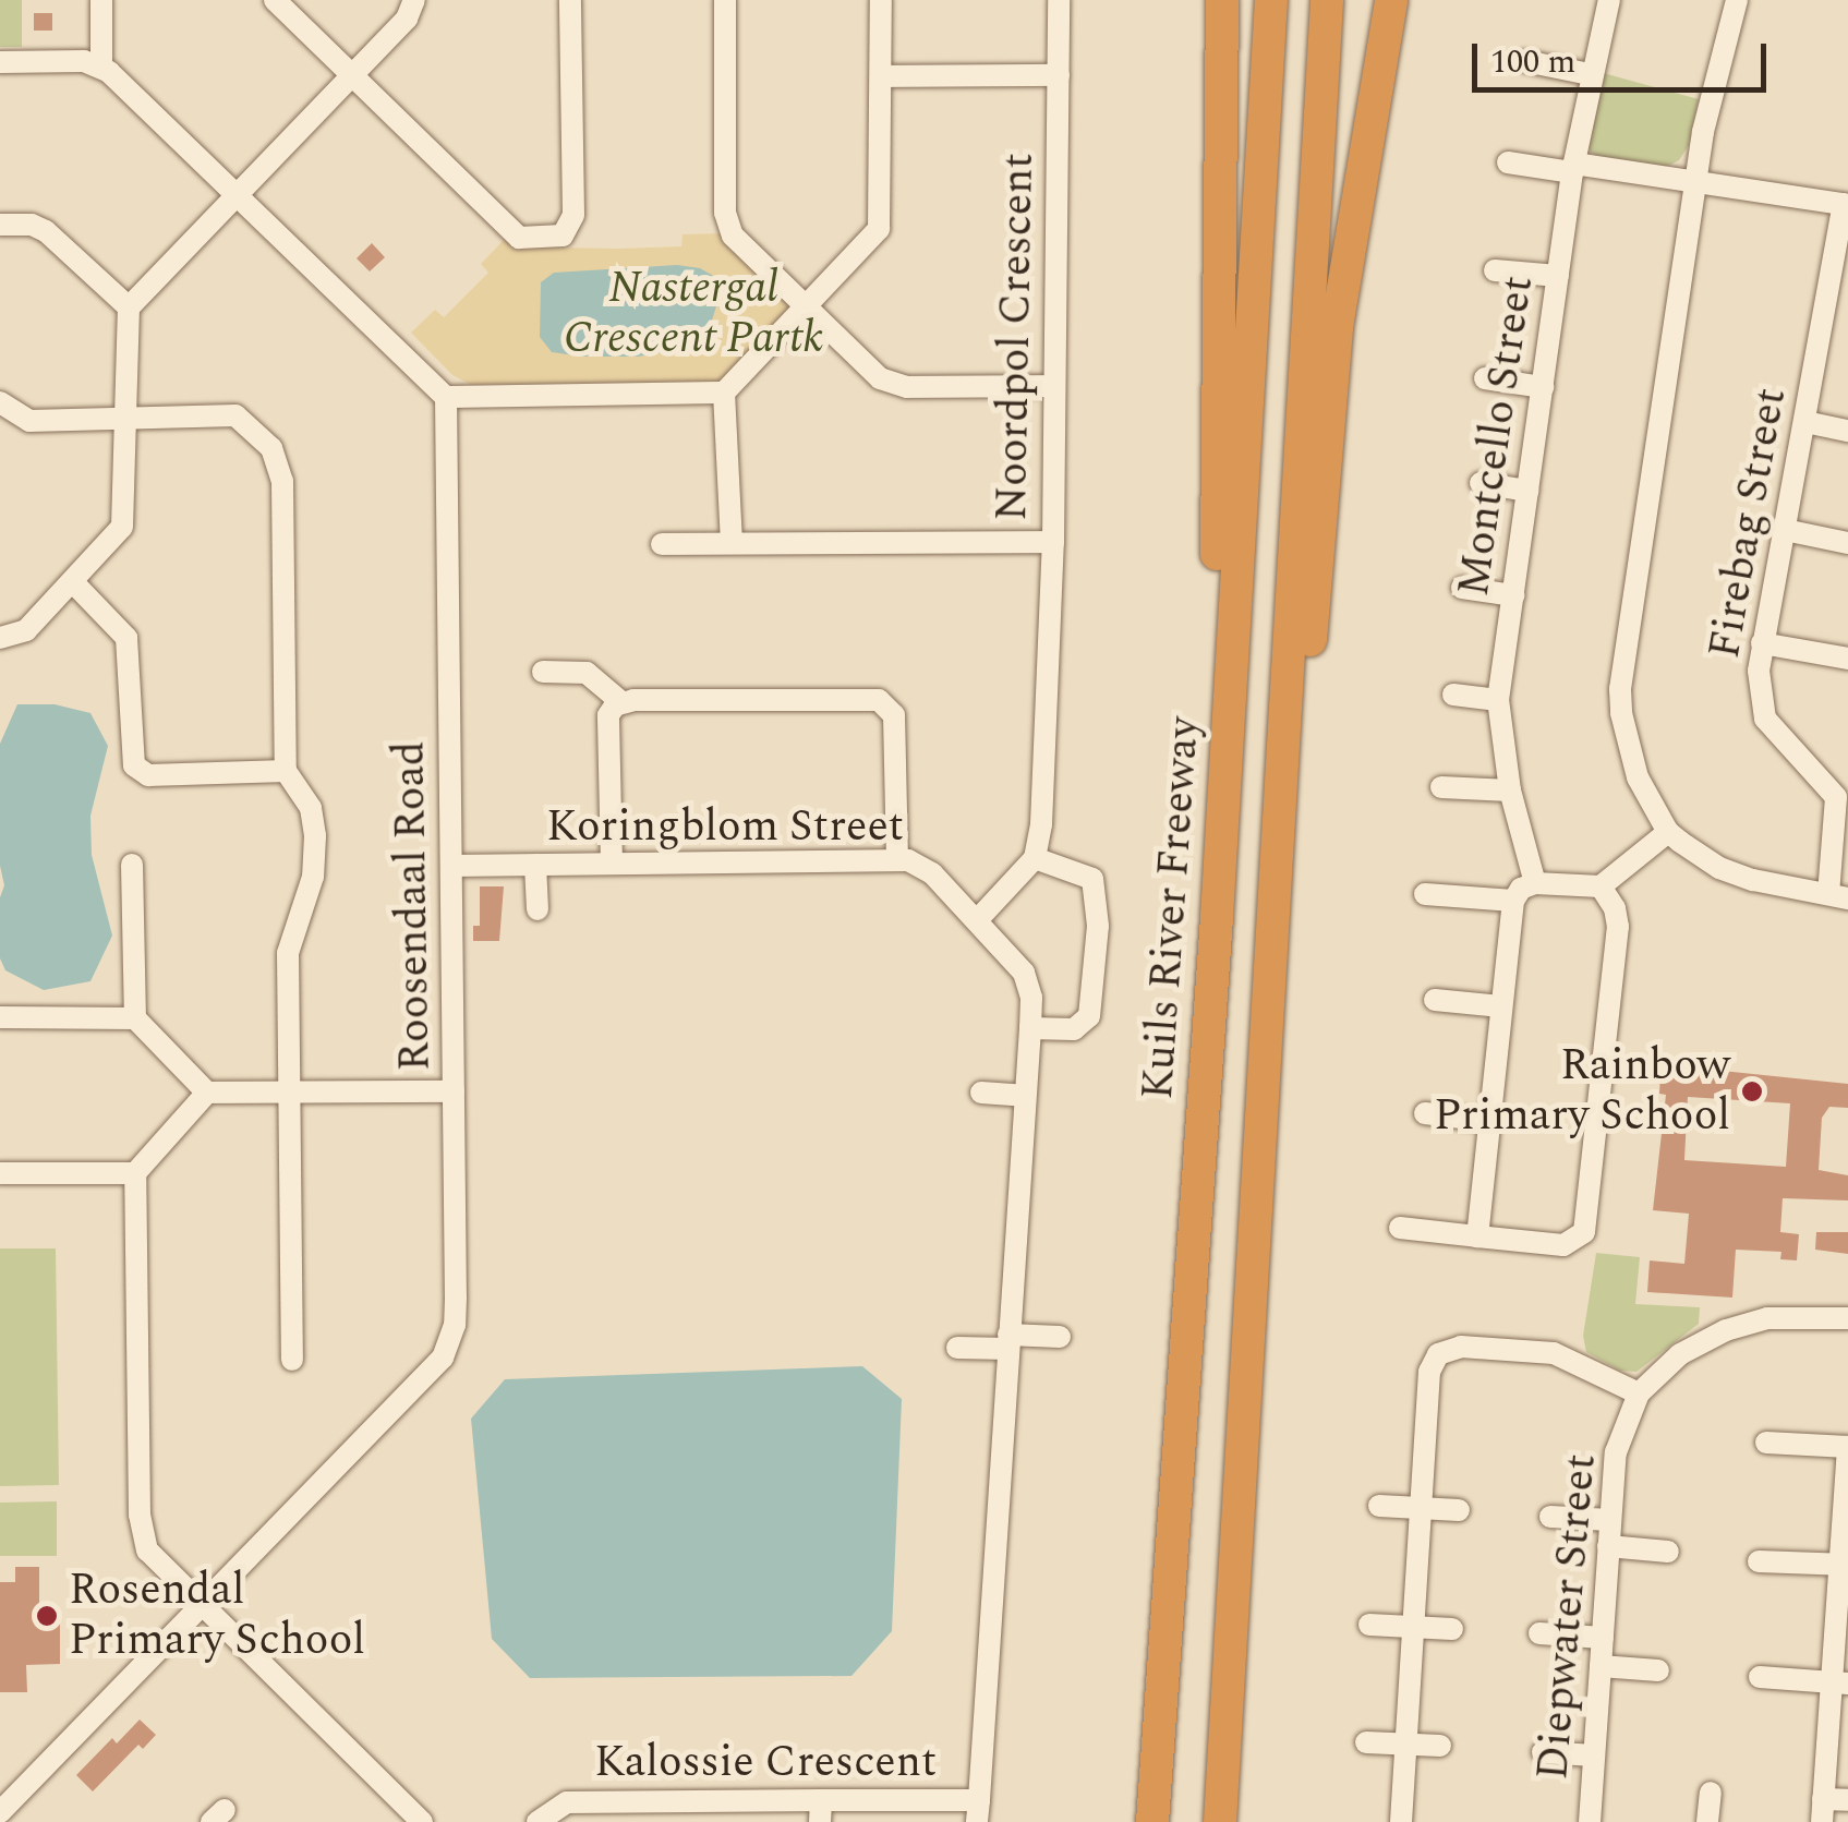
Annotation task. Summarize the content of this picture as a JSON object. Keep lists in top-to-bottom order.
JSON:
{
  "streets": {
    "highway": ["Kuils River Freeway"],
    "street": [
      "Noordpol Crescent",
      "Montcello Street",
      "Firebag Street",
      "Koringblom Street",
      "Roosendaal Road",
      "Diepwater Street",
      "Kalossie Crescent"
    ]
  },
  "crossings": [
    ["Koringblom Street", "Roosendaal Road"],
    ["Koringblom Street", "Kalossie Crescent"]
  ],
  "parks": ["Nastergal Crescent Partk"],
  "places": ["Rainbow Primary School", "Rosendal Primary School"],
  "scale_bar": "100 m"
}
